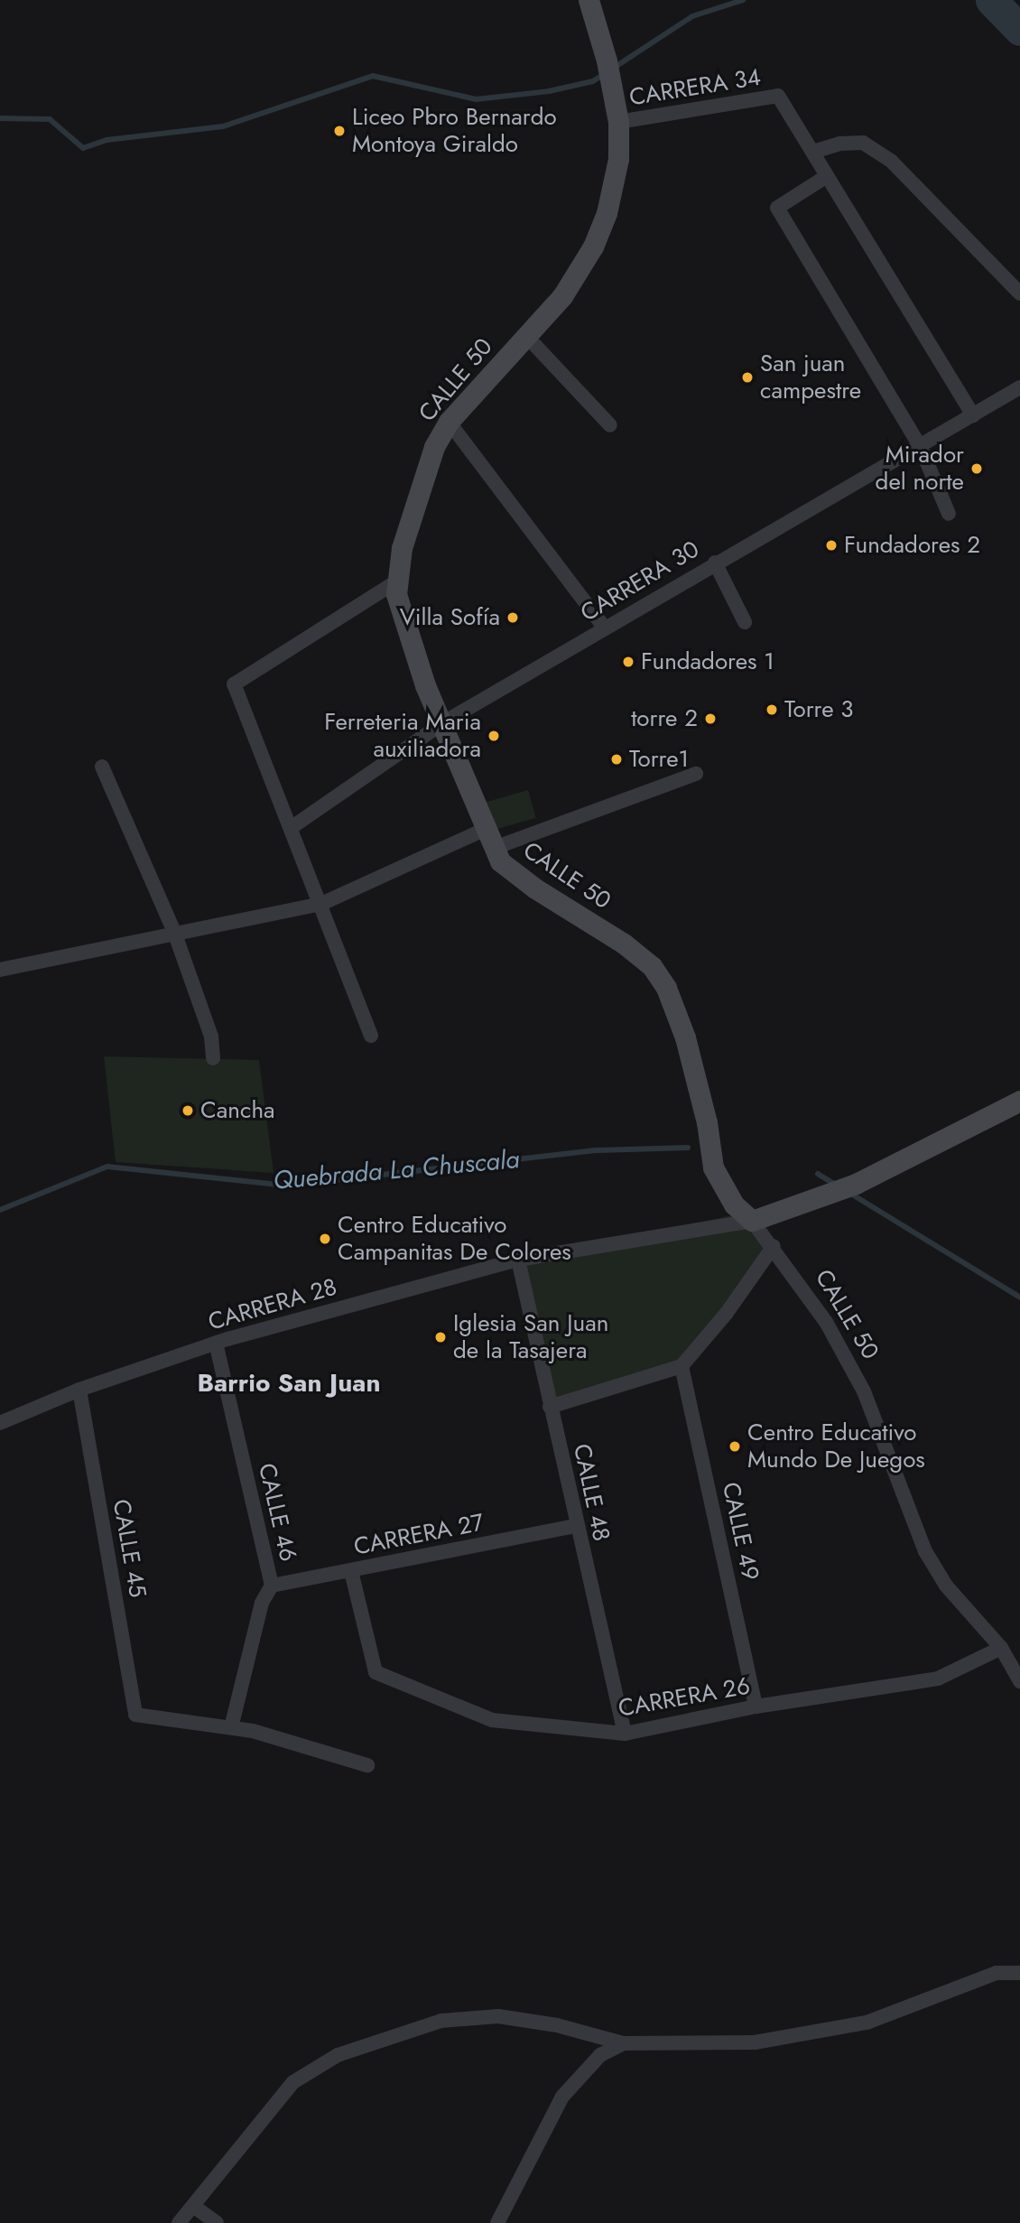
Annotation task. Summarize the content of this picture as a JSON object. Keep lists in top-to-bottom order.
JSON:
{
  "streets": {
    "street": [
      "CARRERA 34",
      "CALLE 50",
      "CARRERA 30",
      "CARRERA 28",
      "CALLE 48",
      "CALLE 46",
      "CALLE 49",
      "CARRERA 27",
      "CALLE 45",
      "CARRERA 26"
    ]
  },
  "crossings": [
    ["CARRERA 34", "CALLE 50"],
    ["CALLE 50", "CARRERA 30"],
    ["CALLE 50", "CARRERA 28"],
    ["CALLE 50", "CARRERA 26"],
    ["CARRERA 28", "CALLE 48"],
    ["CARRERA 28", "CALLE 46"],
    ["CARRERA 28", "CALLE 45"],
    ["CALLE 48", "CARRERA 27"],
    ["CALLE 48", "CARRERA 26"],
    ["CALLE 46", "CARRERA 27"],
    ["CALLE 46", "CALLE 45"],
    ["CALLE 49", "CARRERA 26"],
    ["CARRERA 27", "CARRERA 26"]
  ],
  "districts": ["Barrio San Juan"],
  "water": ["Quebrada La Chuscala"],
  "places": [
    "Liceo Pbro Bernardo Montoya Giraldo",
    "San juan campestre",
    "Mirador del norte",
    "Fundadores 2",
    "Villa Sofía",
    "Fundadores 1",
    "Torre 3",
    "torre 2",
    "Ferreteria Maria auxiliadora",
    "Torre1",
    "Cancha",
    "Centro Educativo Campanitas De Colores",
    "Iglesia San Juan de la Tasajera",
    "Centro Educativo Mundo De Juegos"
  ]
}
